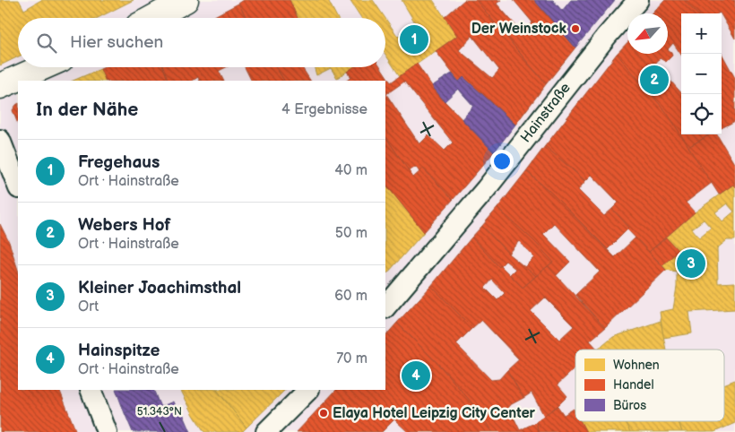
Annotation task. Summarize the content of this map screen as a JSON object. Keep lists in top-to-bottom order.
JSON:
{
  "streets": {
    "street": ["Hainstraße"]
  },
  "places": ["Der Weinstock", "Elaya Hotel Leipzig City Center"],
  "legend": ["Wohnen", "Handel", "Büros"],
  "north": "bottom left",
  "page": {
    "map_buttons": ["+", "−"],
    "search": "Hier suchen",
    "pins": [
      "1",
      "2",
      "3",
      "4"
    ],
    "heading": ["In der Nähe", "4 Ergebnisse"],
    "list": [
      {
        "mark": "1",
        "name": "Fregehaus",
        "note": "Ort · Hainstraße",
        "value": "40 m"
      },
      {
        "mark": "2",
        "name": "Webers Hof",
        "note": "Ort · Hainstraße",
        "value": "50 m"
      },
      {
        "mark": "3",
        "name": "Kleiner Joachimsthal",
        "note": "Ort",
        "value": "60 m"
      },
      {
        "mark": "4",
        "name": "Hainspitze",
        "note": "Ort · Hainstraße",
        "value": "70 m"
      }
    ]
  },
  "coordinates": ["51.343°N"]
}
